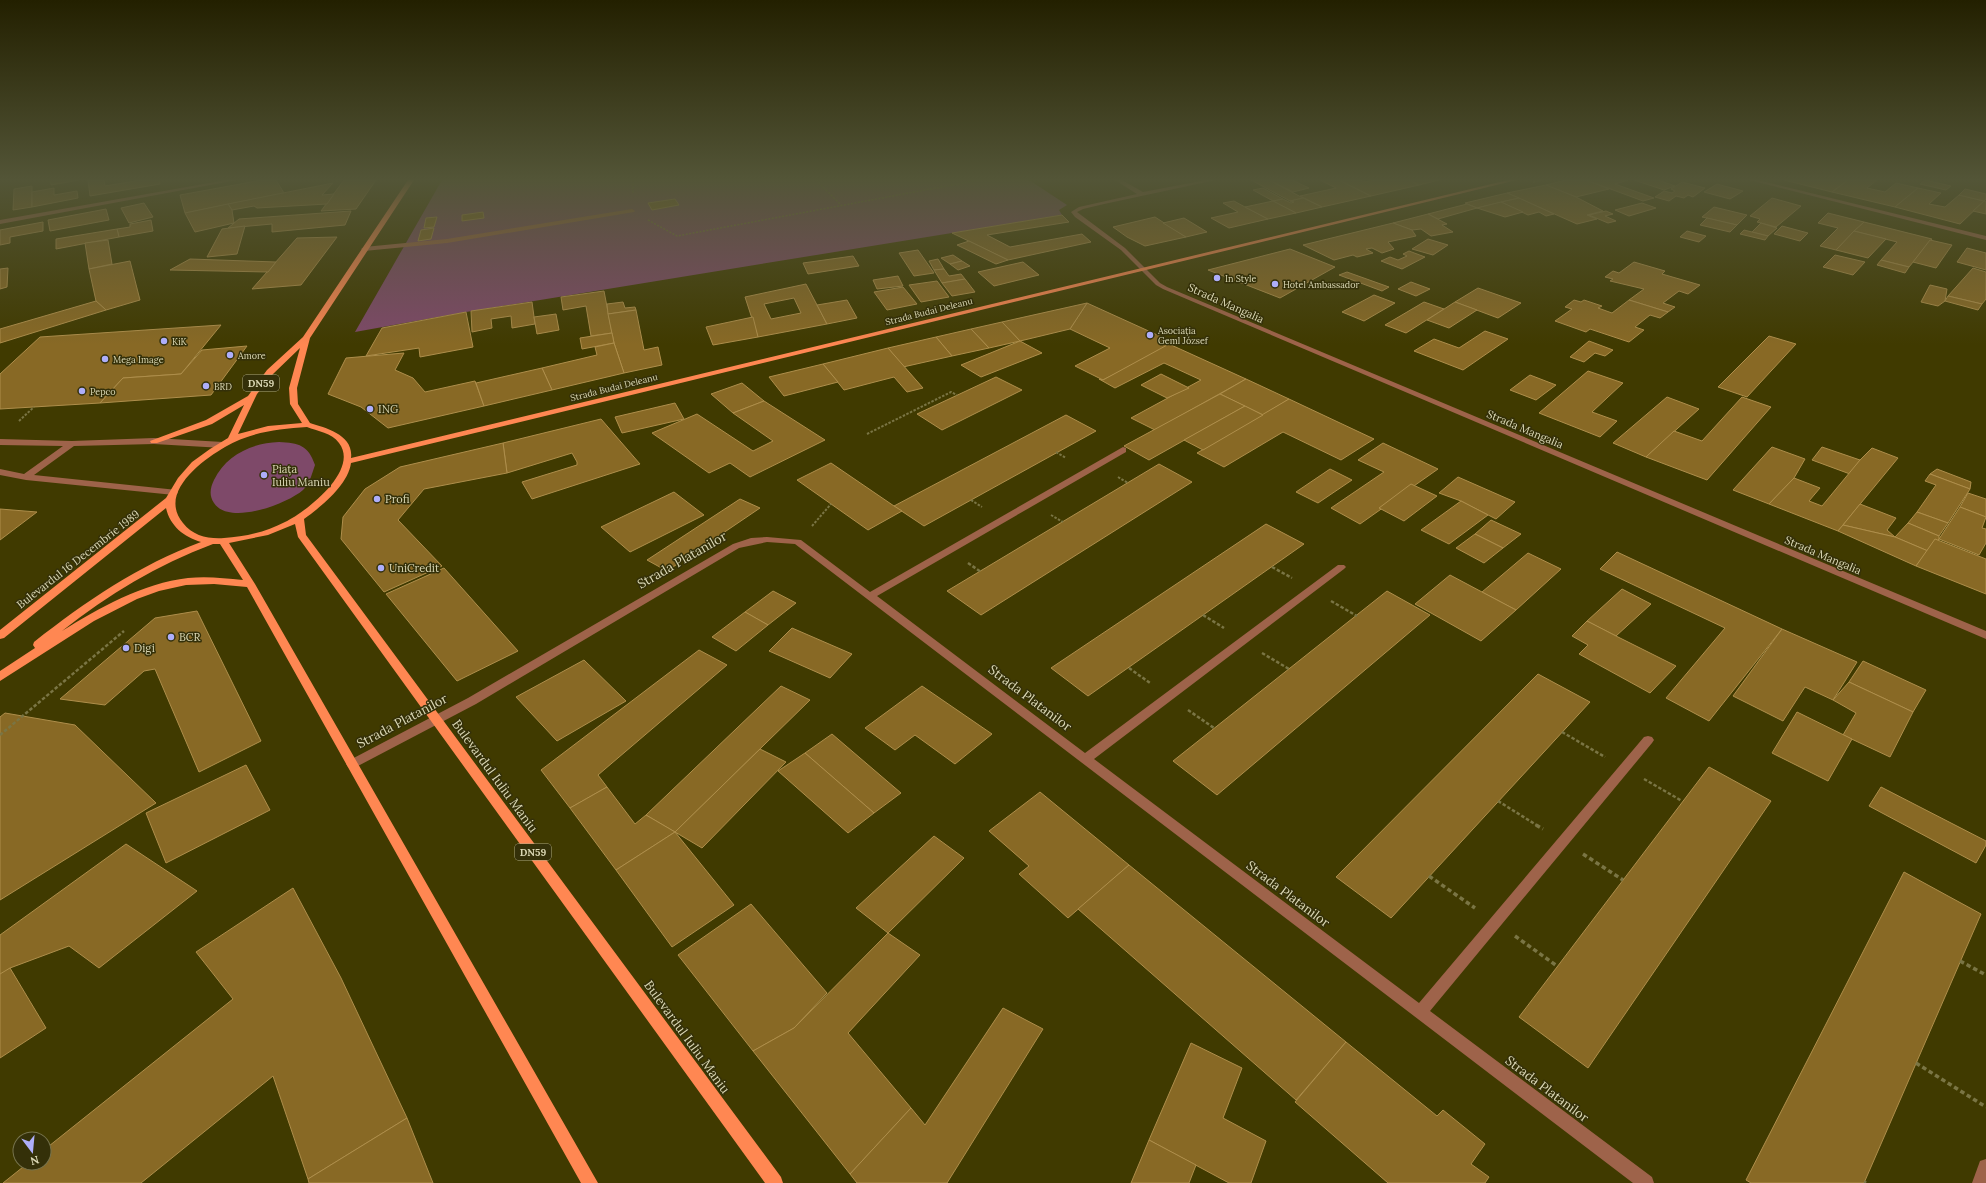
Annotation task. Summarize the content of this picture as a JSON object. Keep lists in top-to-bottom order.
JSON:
{
  "streets": {
    "main road": [
      "Strada Budai Deleanu",
      "DN59",
      "Bulevardul 16 Decembrie 1989",
      "Bulevardul Iuliu Maniu"
    ],
    "street": ["Strada Mangalia", "Strada Platanilor"]
  },
  "crossings": [
    ["Strada Mangalia", "Strada Budai Deleanu"],
    ["Strada Platanilor", "Bulevardul Iuliu Maniu"]
  ],
  "places": [
    "In Style",
    "Hotel Ambassador",
    "Asociația Geml József",
    "KiK",
    "Amore",
    "Mega Image",
    "BRD",
    "Pepco",
    "ING",
    "Piața Iuliu Maniu",
    "Profi",
    "UniCredit",
    "BCR",
    "Digi"
  ],
  "north": "bottom"
}
